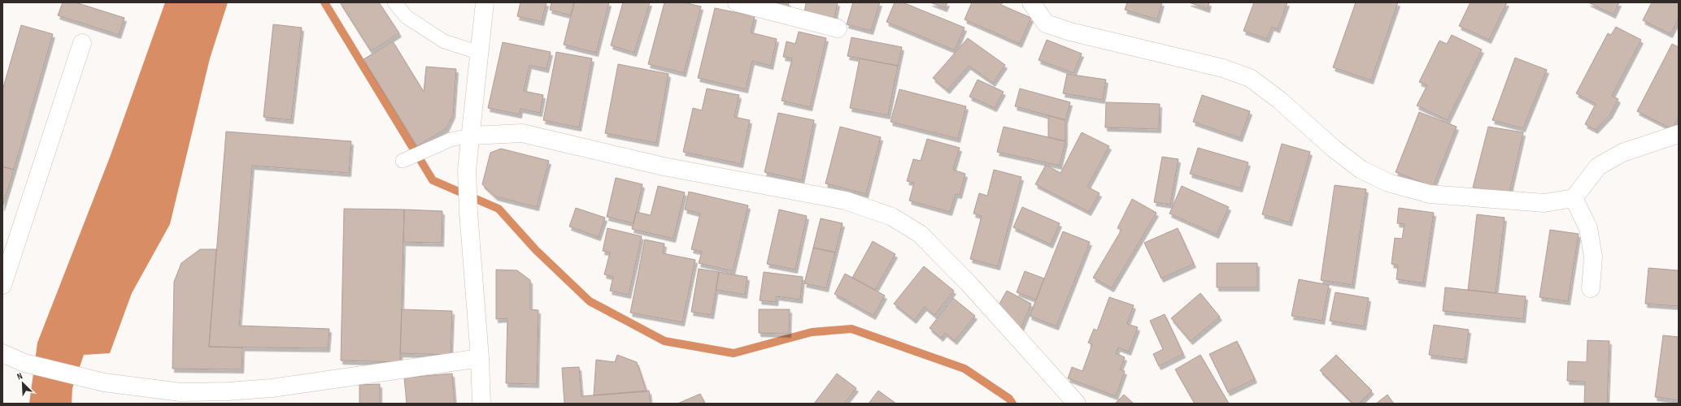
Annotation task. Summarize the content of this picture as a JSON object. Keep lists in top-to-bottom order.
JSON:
{
  "north": "top left"
}
